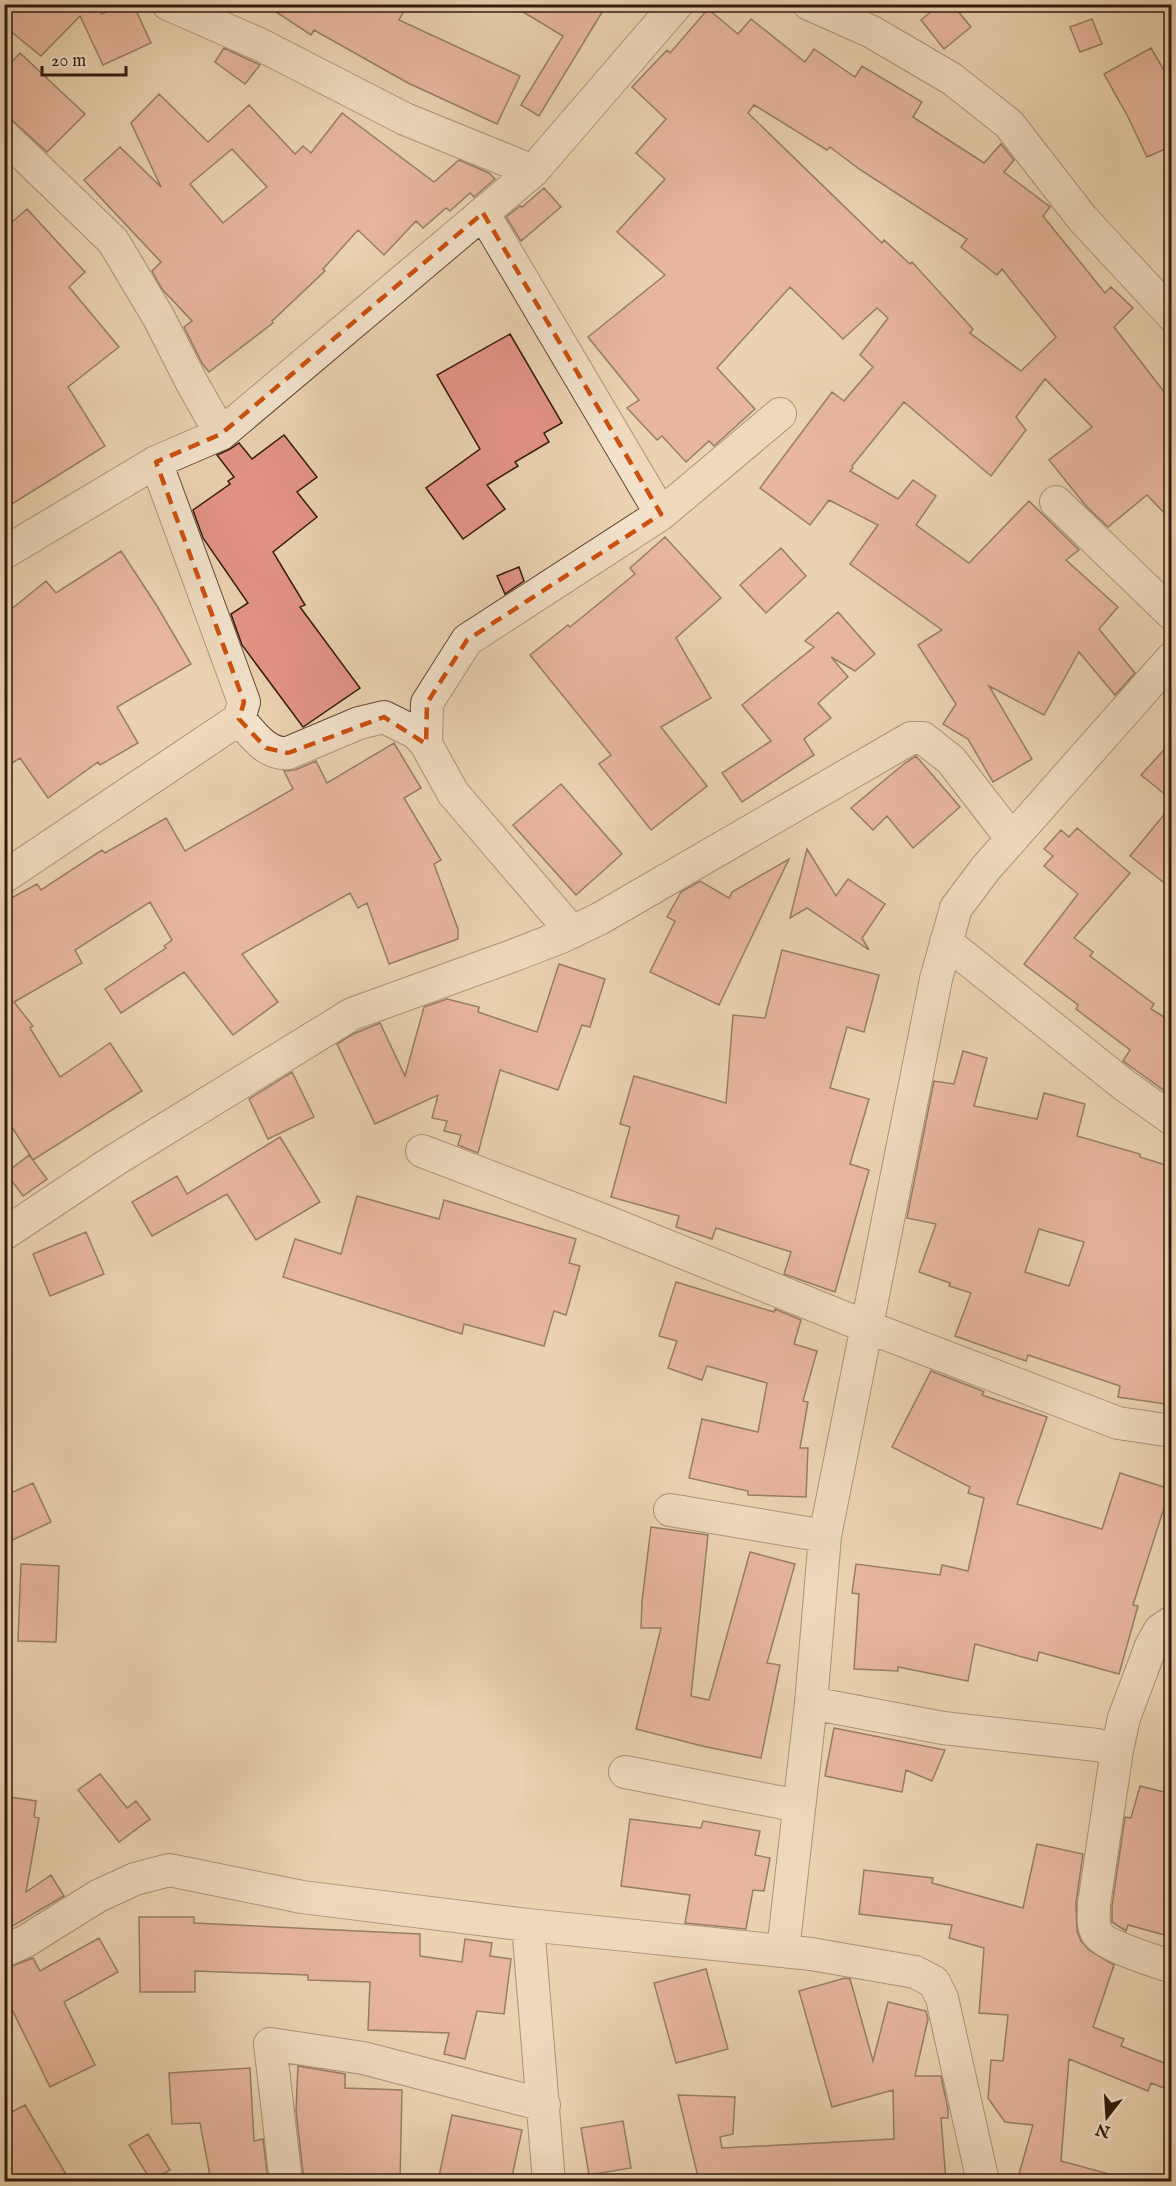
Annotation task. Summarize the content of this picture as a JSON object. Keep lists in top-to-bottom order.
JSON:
{
  "scale_bar": "20 m",
  "north": "bottom"
}
